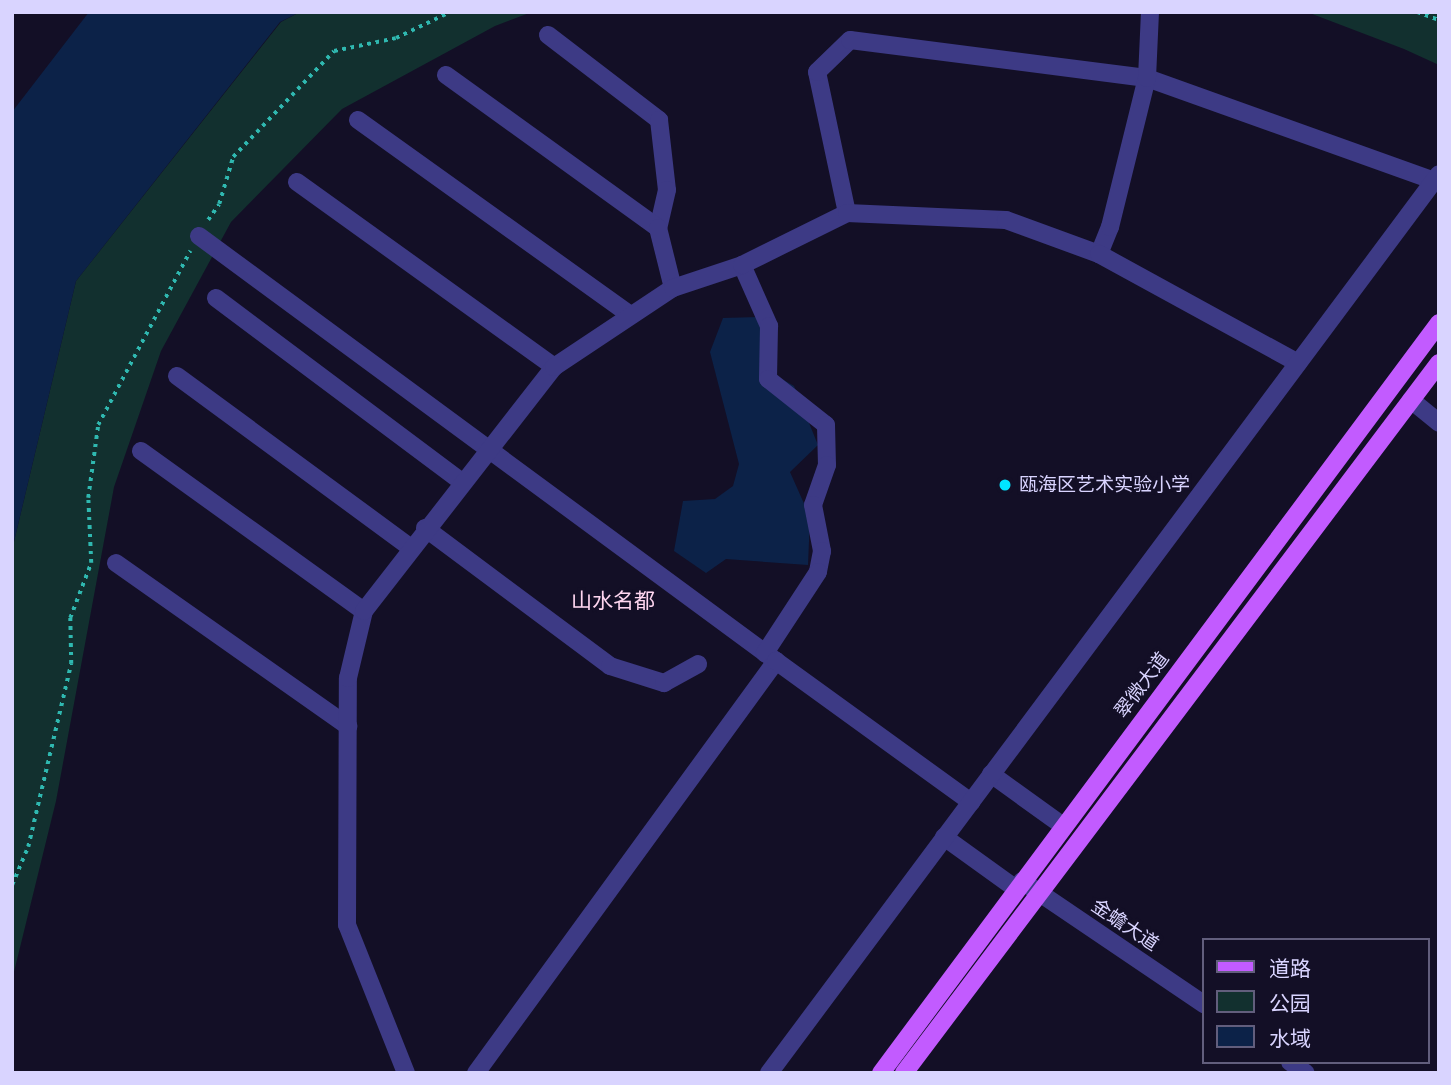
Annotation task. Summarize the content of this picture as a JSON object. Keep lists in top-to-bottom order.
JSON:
{
  "streets": {
    "main road": ["翠微大道"],
    "street": ["金蟾大道"]
  },
  "crossings": [
    ["翠微大道", "金蟾大道"]
  ],
  "districts": ["山水名都"],
  "places": ["瓯海区艺术实验小学"],
  "legend": ["道路", "公园", "水域"]
}
